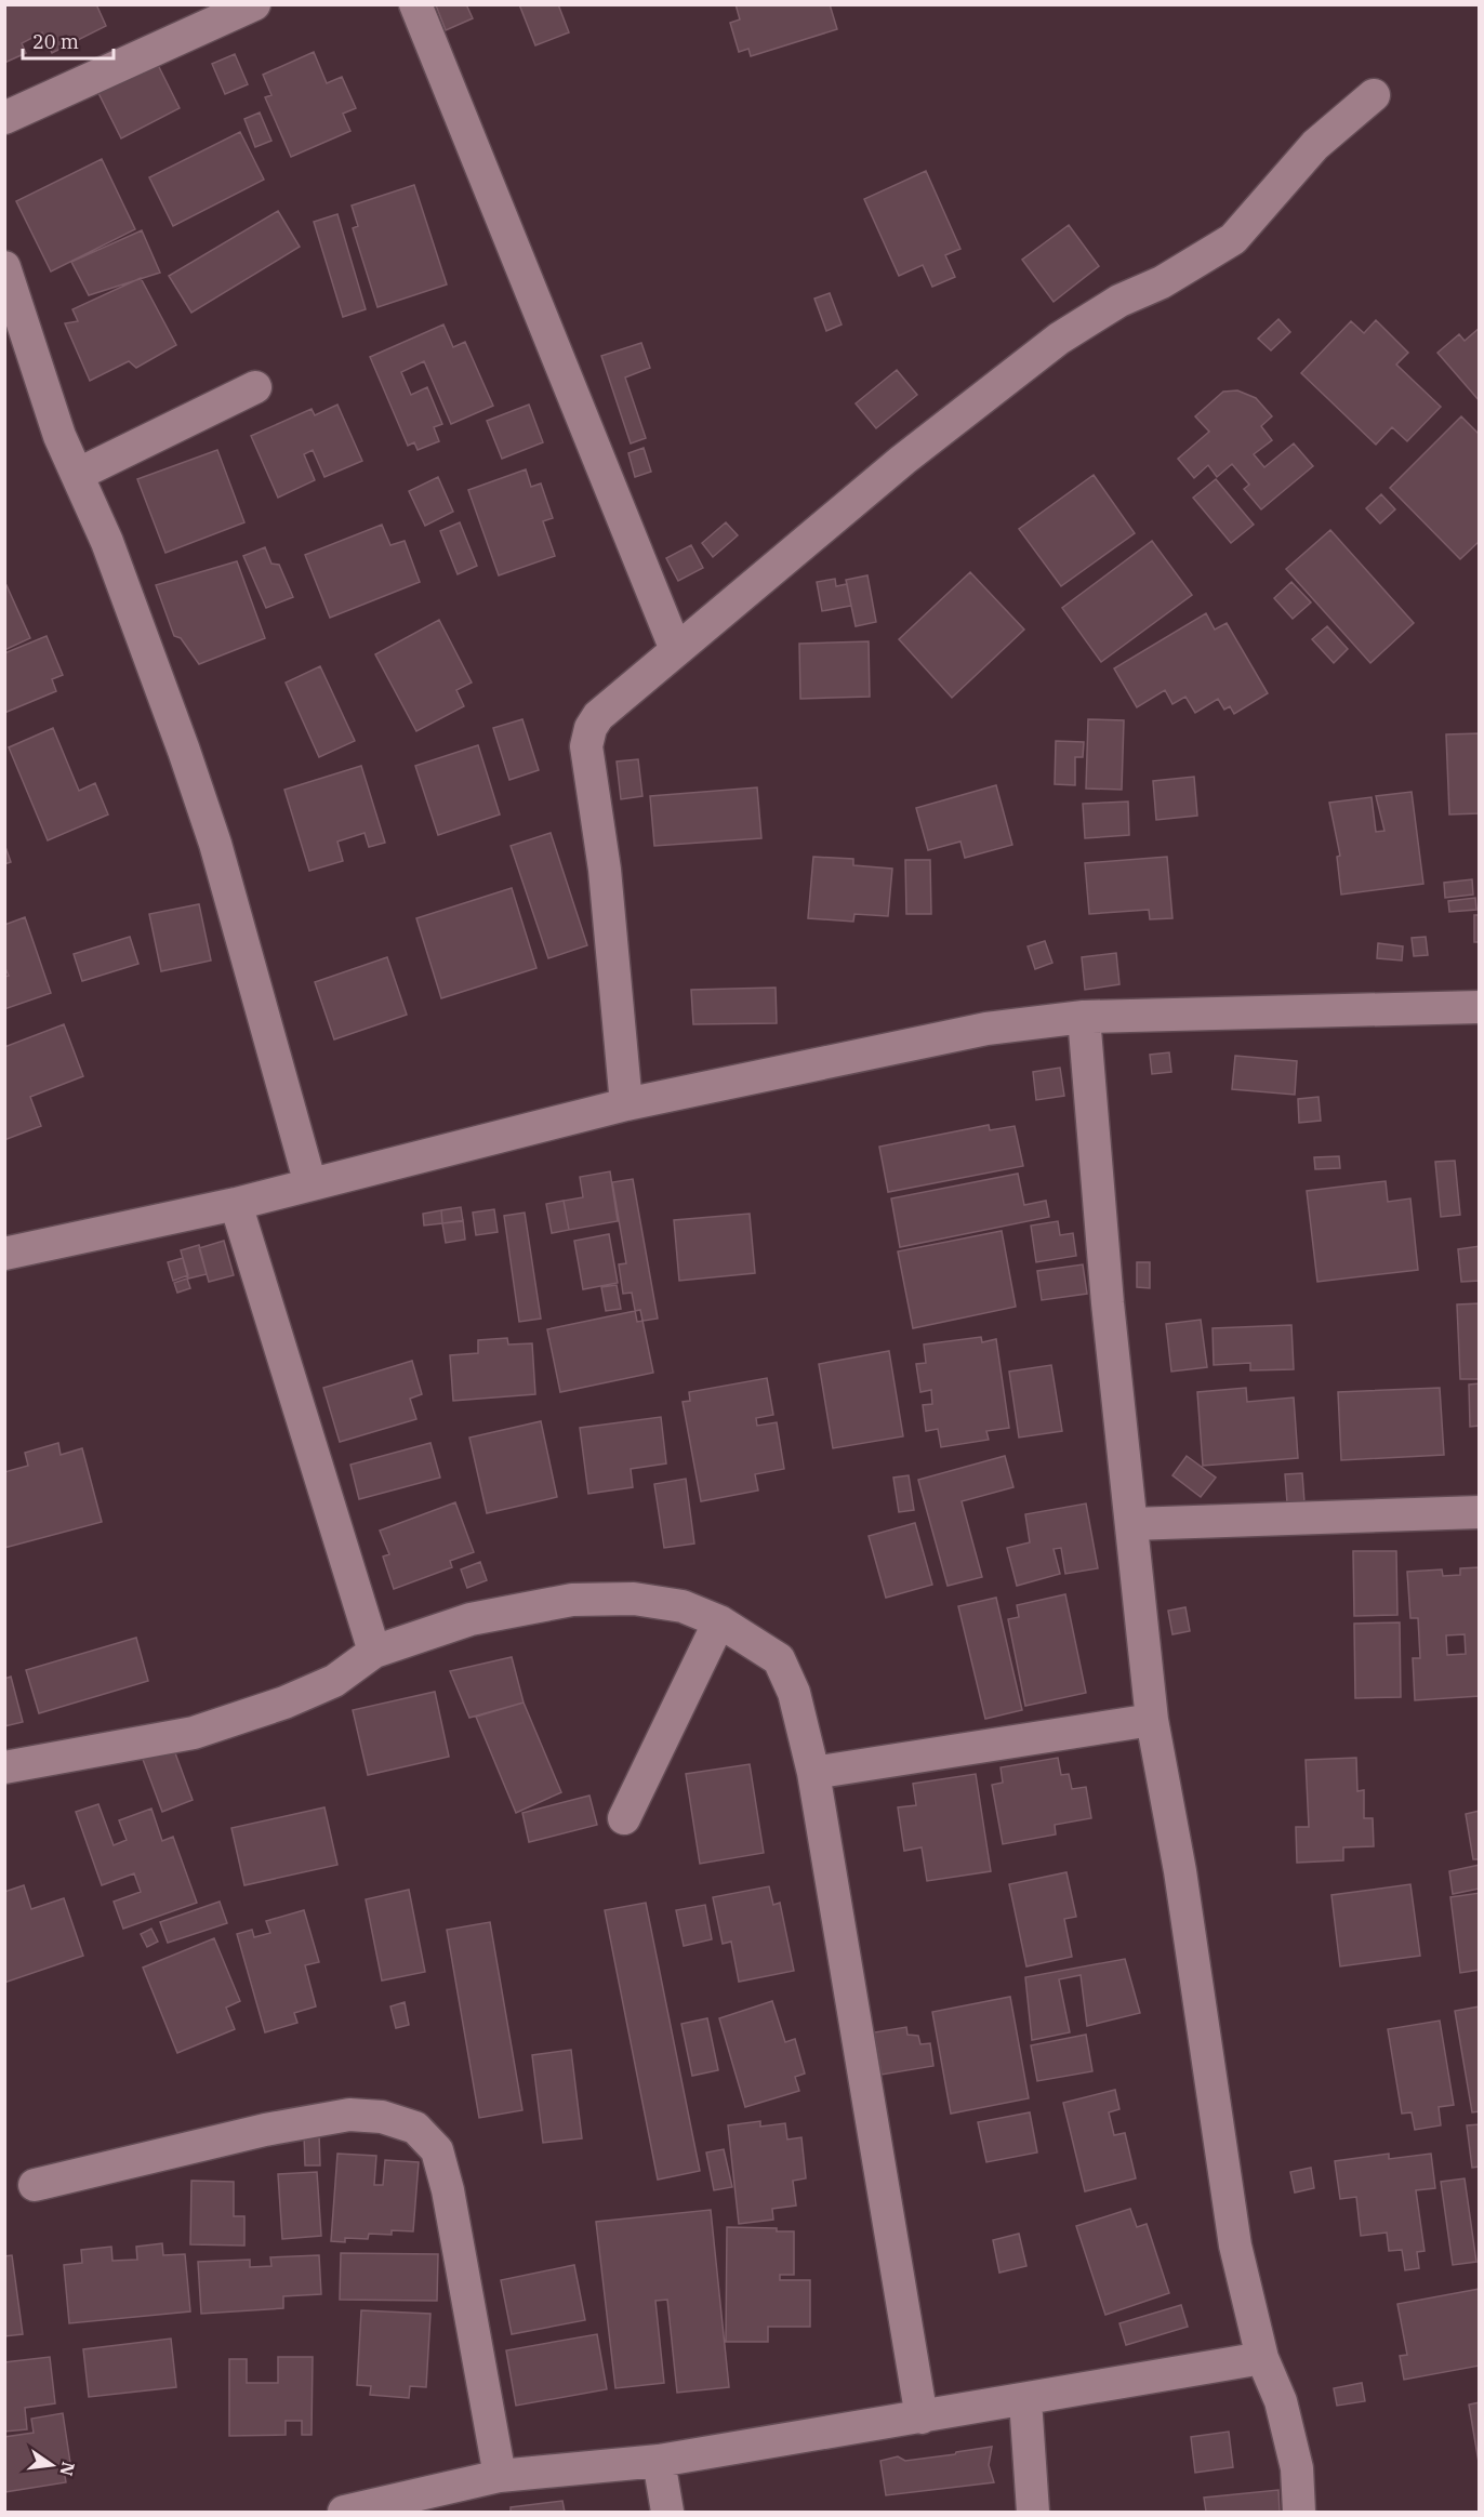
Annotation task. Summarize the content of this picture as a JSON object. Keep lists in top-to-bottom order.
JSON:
{
  "scale_bar": "20 m",
  "north": "right"
}
